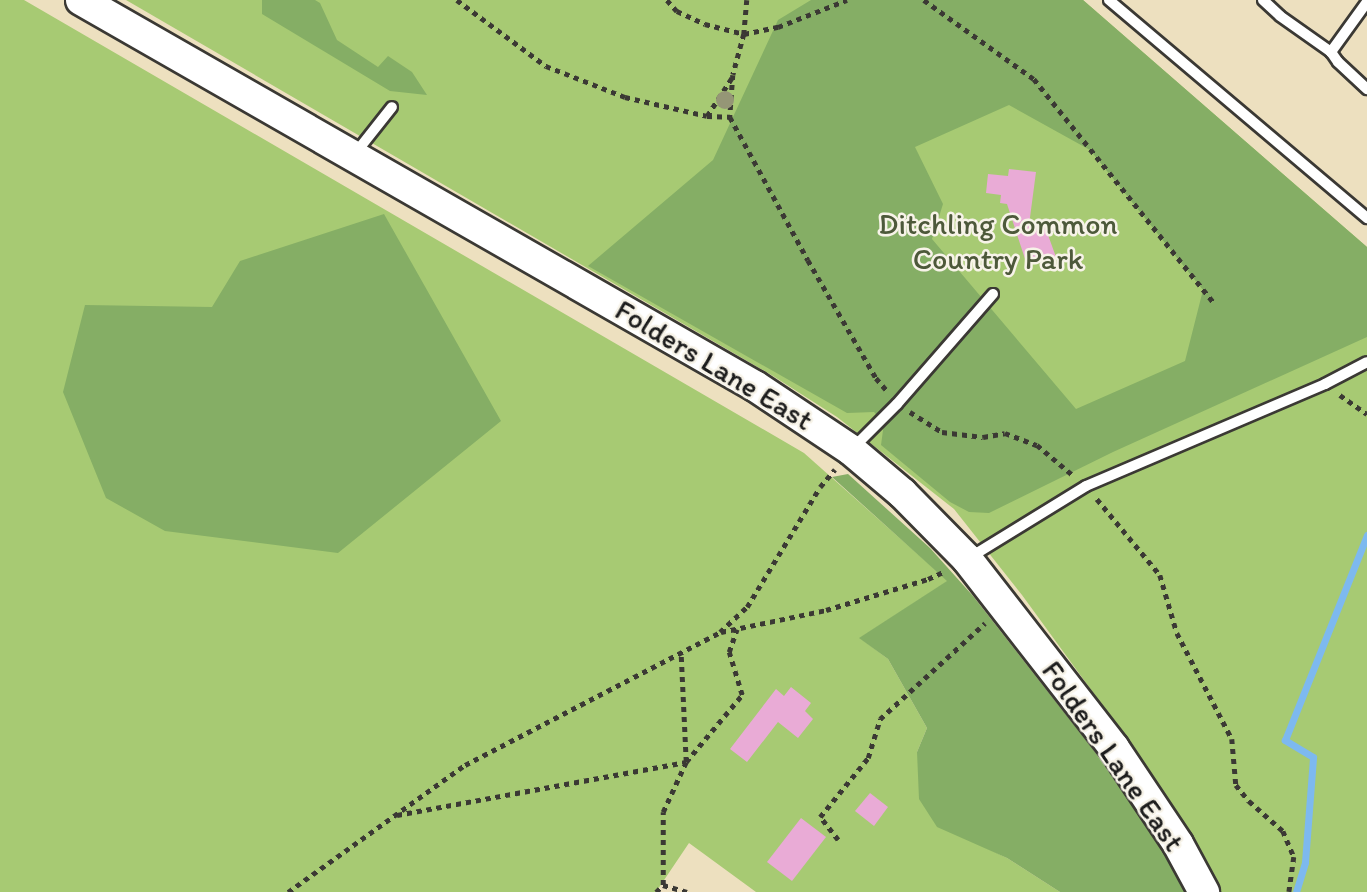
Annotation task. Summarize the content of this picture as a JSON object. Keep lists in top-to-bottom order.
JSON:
{
  "streets": {
    "street": ["Folders Lane East"]
  },
  "parks": ["Ditchling Common Country Park"]
}
